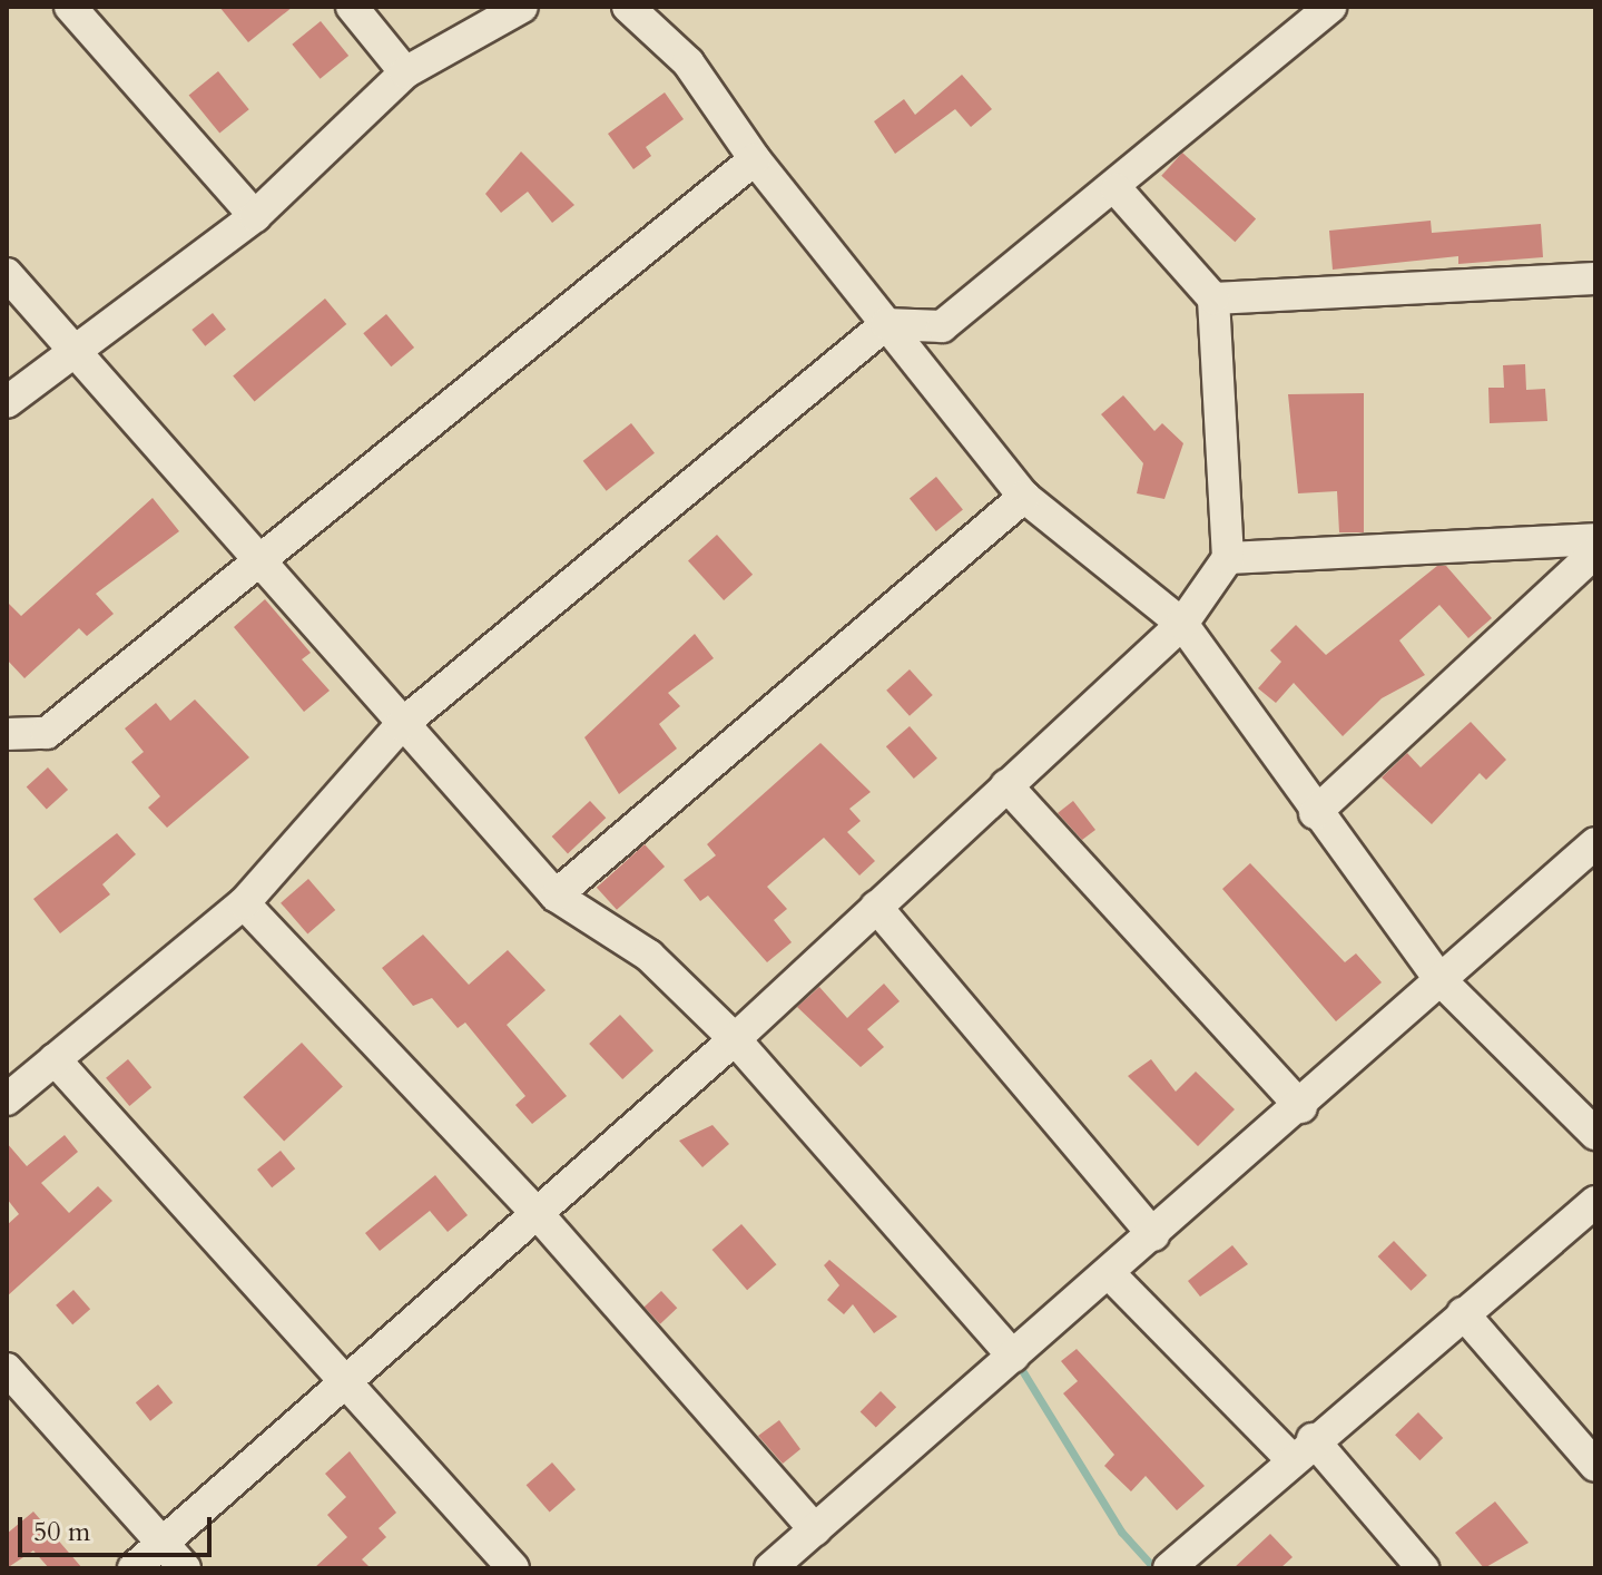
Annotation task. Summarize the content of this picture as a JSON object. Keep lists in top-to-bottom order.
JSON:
{
  "scale_bar": "50 m"
}
